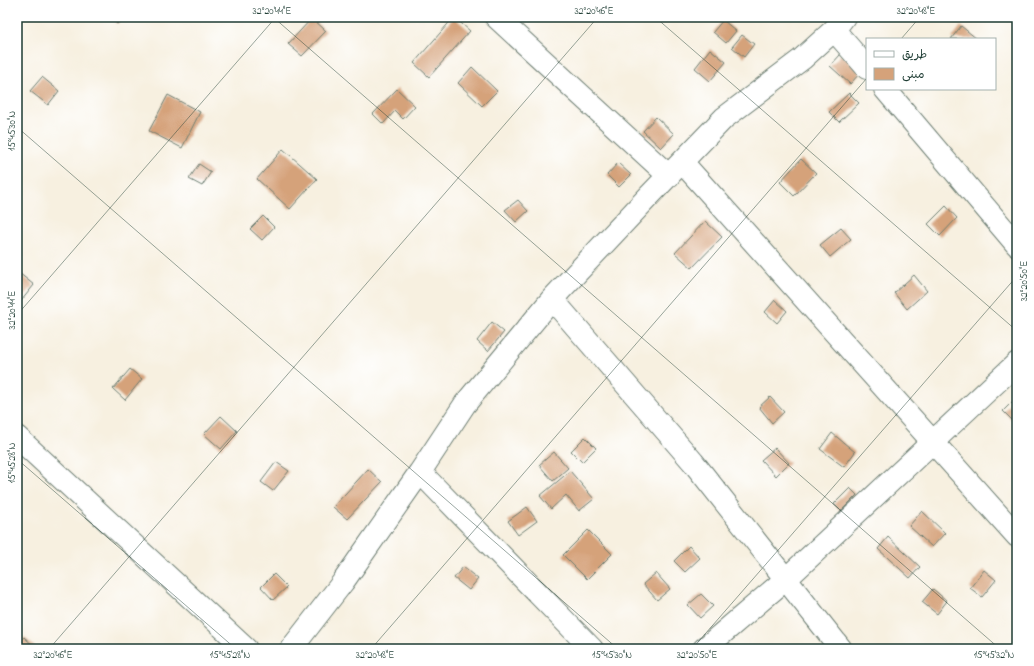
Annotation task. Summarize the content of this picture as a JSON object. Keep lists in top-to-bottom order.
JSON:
{
  "legend": ["طريق", "مبنى"],
  "coordinates": [
    "32°20'44\"E",
    "32°20'46\"E",
    "32°20'48\"E",
    "15°45'30\"N",
    "32°20'50\"E",
    "15°45'28\"N",
    "15°45'32\"N"
  ]
}
